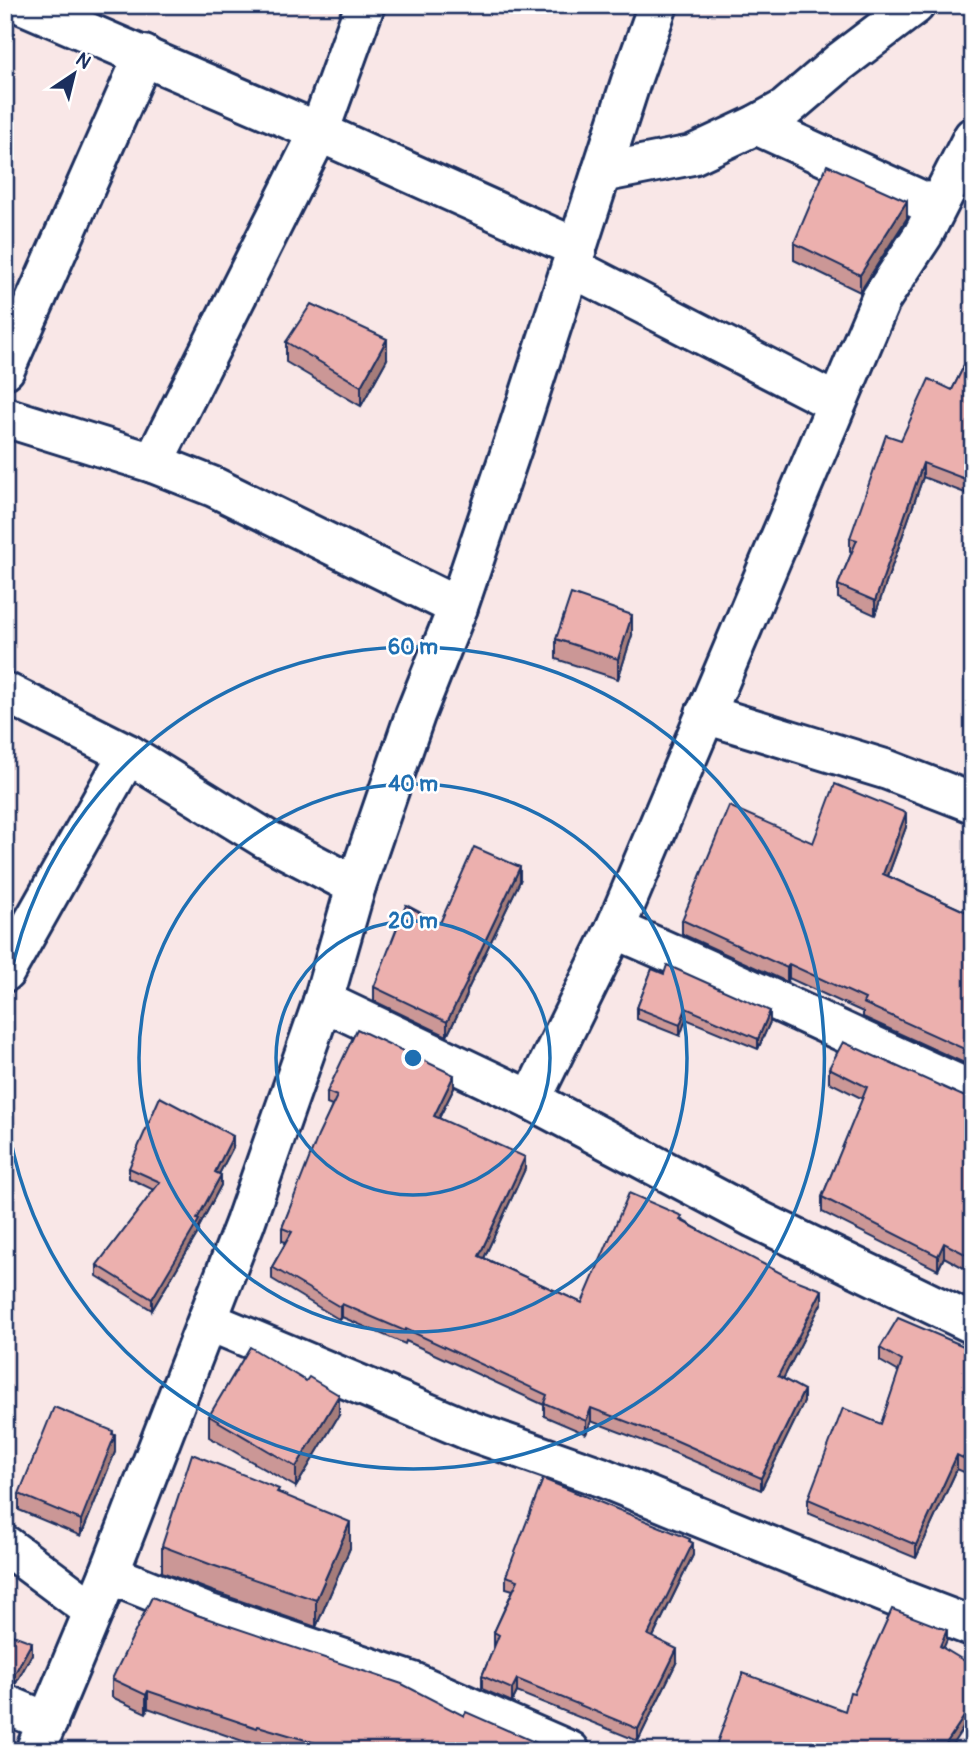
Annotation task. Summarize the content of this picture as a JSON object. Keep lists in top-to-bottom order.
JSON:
{
  "north": "top right",
  "rings": ["60 m", "40 m", "20 m"]
}
